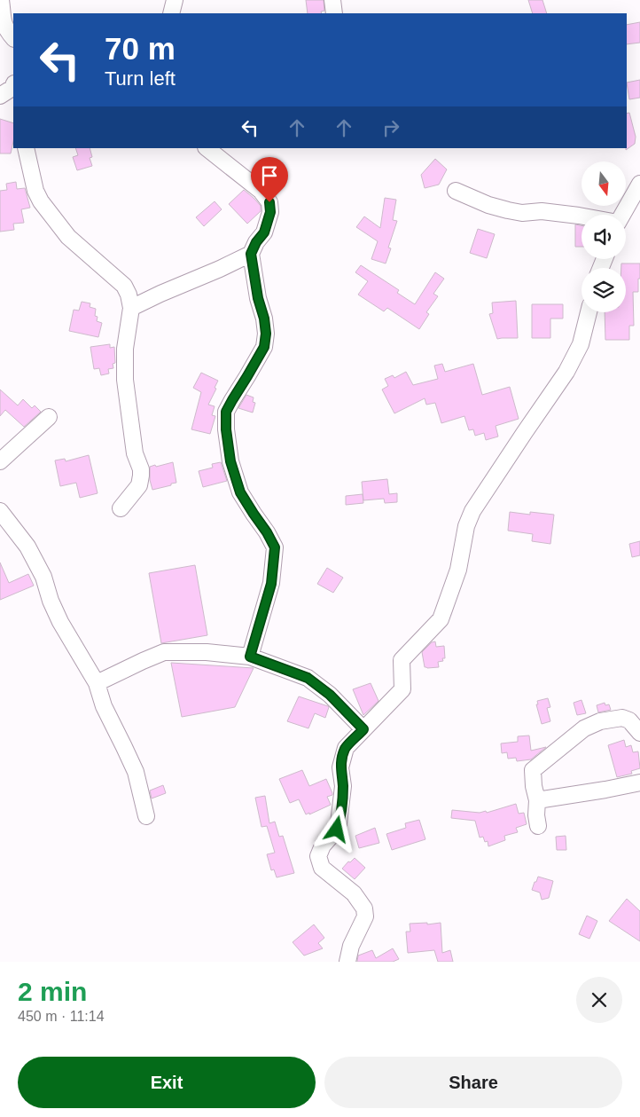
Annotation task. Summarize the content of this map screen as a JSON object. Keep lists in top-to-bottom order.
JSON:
{
  "north": "bottom",
  "page": {
    "turn": ["70 m", "Turn left"],
    "heading": ["2 min", "450 m · 11:14"],
    "buttons": ["Exit", "Share"]
  }
}
